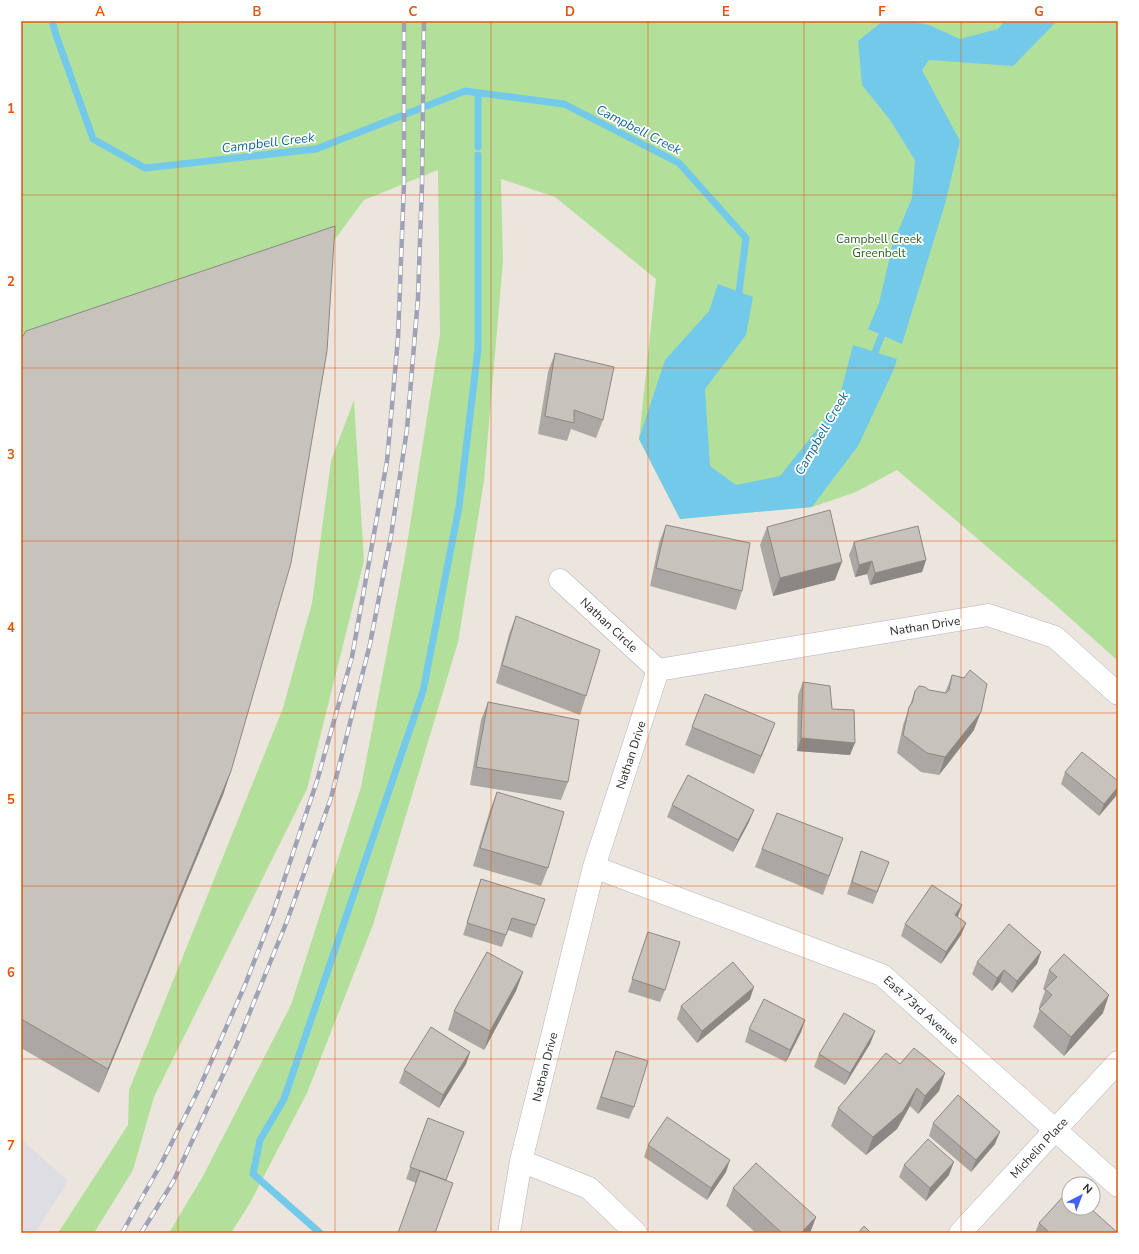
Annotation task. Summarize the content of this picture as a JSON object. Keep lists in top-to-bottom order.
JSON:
{
  "streets": {
    "street": [
      "Nathan Circle",
      "Nathan Drive",
      "East 73rd Avenue",
      "Michelin Place"
    ]
  },
  "crossings": [
    ["Nathan Circle", "Nathan Drive"],
    ["Nathan Drive", "East 73rd Avenue"],
    ["East 73rd Avenue", "Michelin Place"]
  ],
  "water": ["Campbell Creek"],
  "parks": ["Campbell Creek Greenbelt"],
  "north": "top right",
  "grid": {
    "columns": [
      "A",
      "B",
      "C",
      "D",
      "E",
      "F",
      "G"
    ],
    "rows": [
      "1",
      "2",
      "3",
      "4",
      "5",
      "6",
      "7"
    ]
  }
}
